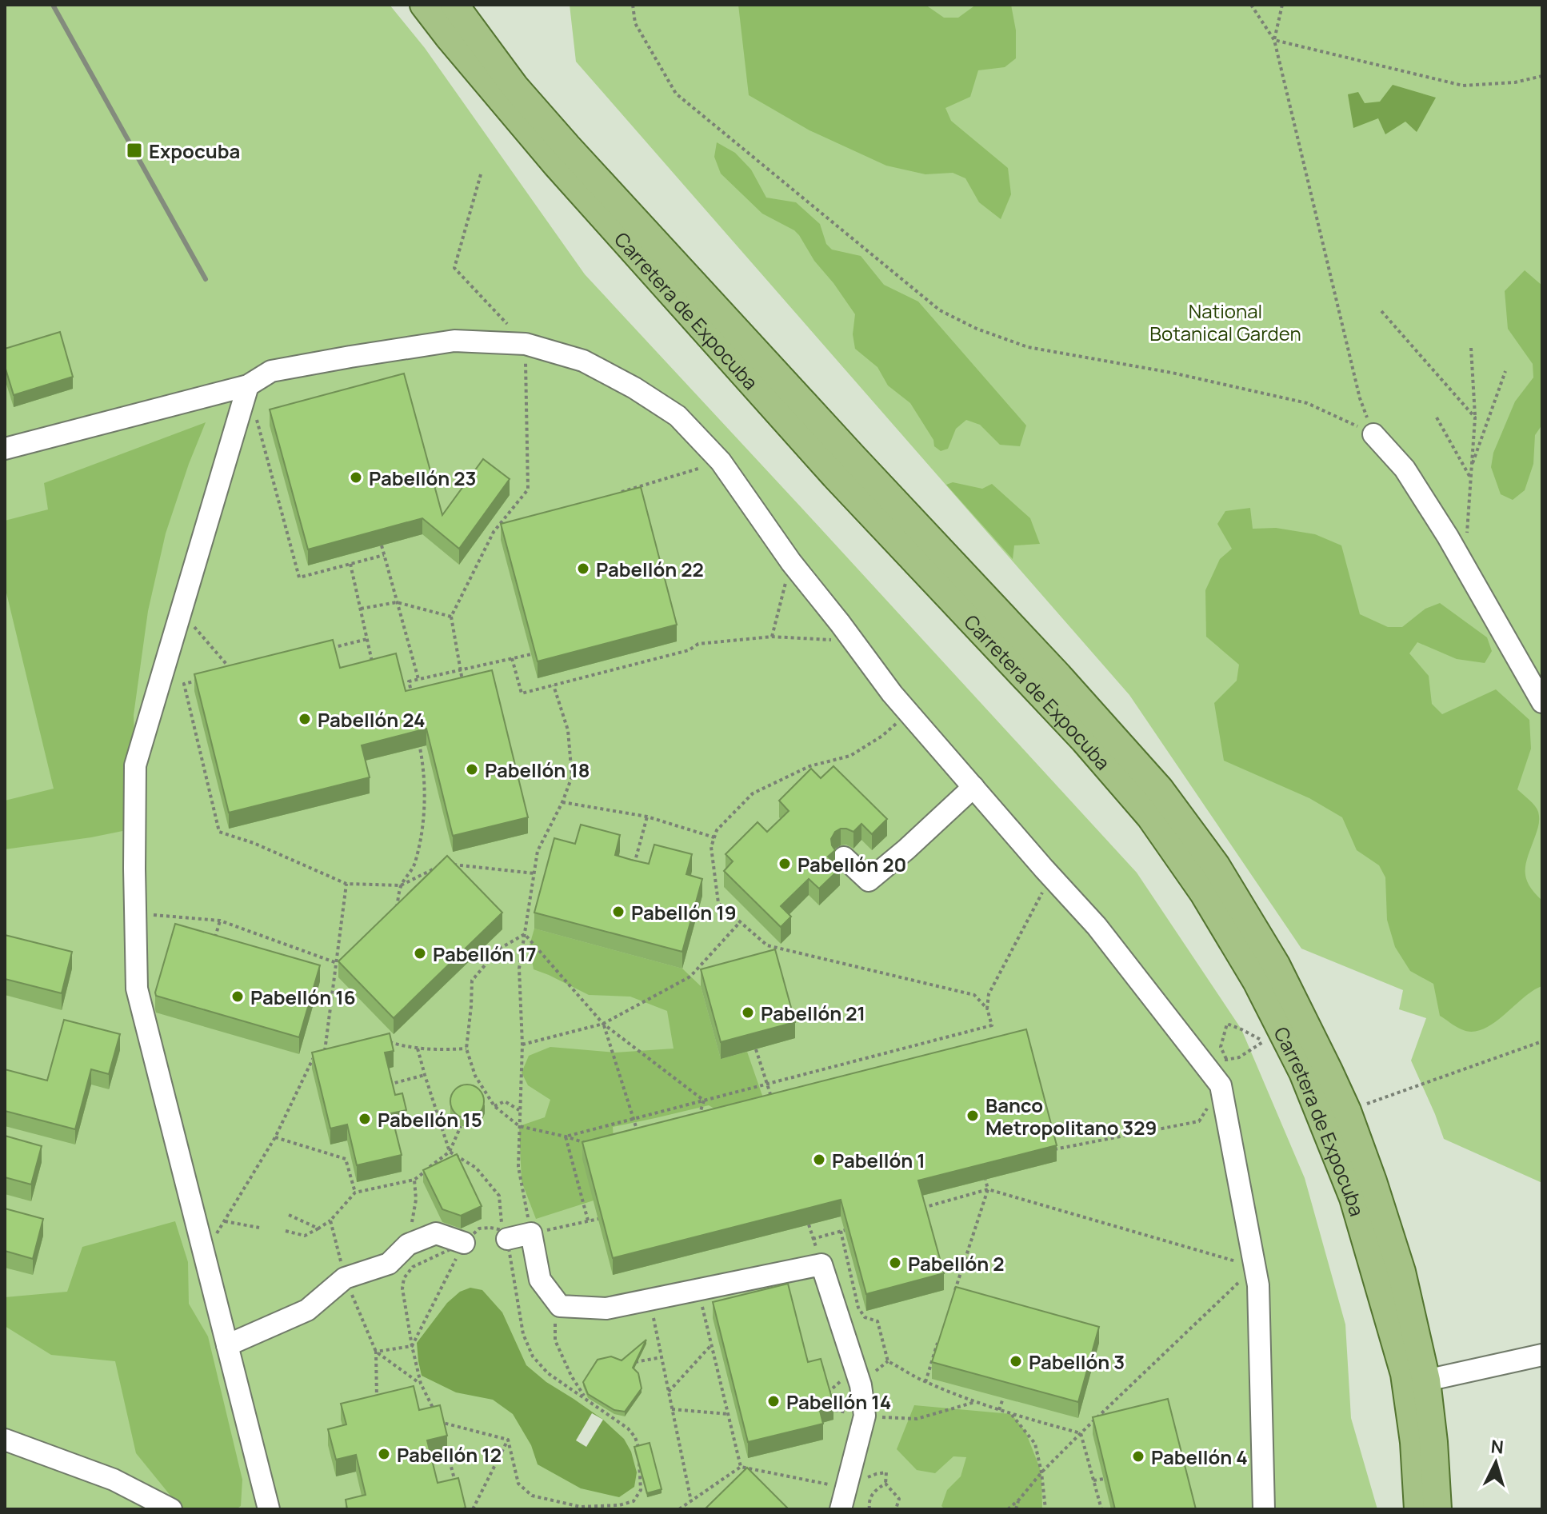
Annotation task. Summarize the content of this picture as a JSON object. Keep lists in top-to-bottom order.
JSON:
{
  "streets": {
    "main road": ["Carretera de Expocuba"]
  },
  "parks": ["National Botanical Garden"],
  "places": {
    "transit": ["Expocuba"],
    "other": [
      "Pabellón 23",
      "Pabellón 22",
      "Pabellón 24",
      "Pabellón 18",
      "Pabellón 20",
      "Pabellón 19",
      "Pabellón 17",
      "Pabellón 16",
      "Pabellón 21",
      "Banco Metropolitano 329",
      "Pabellón 15",
      "Pabellón 1",
      "Pabellón 2",
      "Pabellón 3",
      "Pabellón 14",
      "Pabellón 12",
      "Pabellón 4"
    ]
  },
  "north": "top"
}
